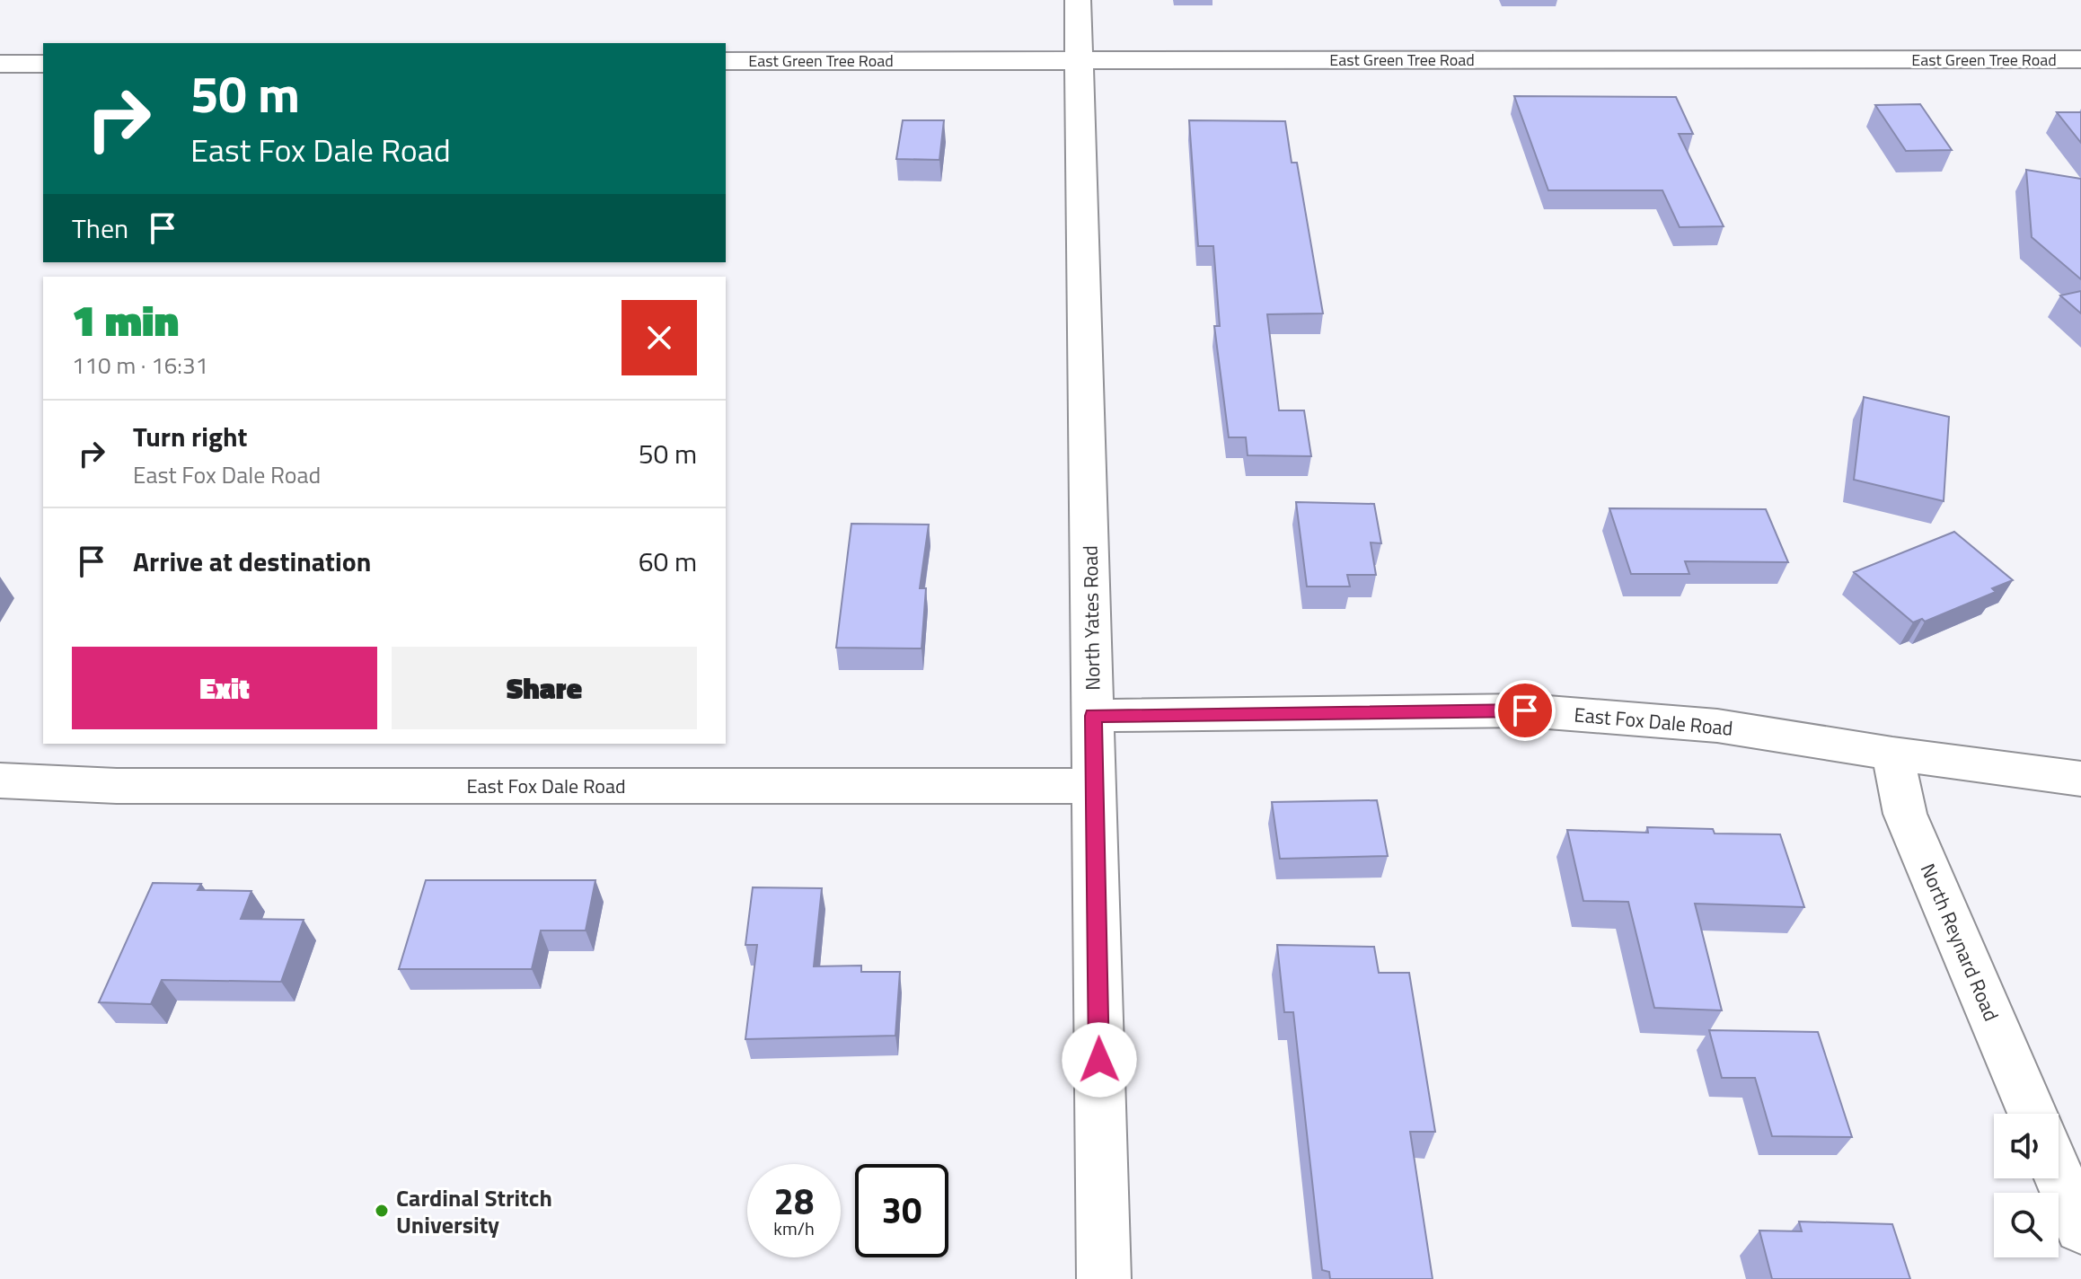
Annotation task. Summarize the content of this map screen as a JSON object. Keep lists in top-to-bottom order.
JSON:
{
  "streets": {
    "street": [
      "East Green Tree Road",
      "North Yates Road",
      "East Fox Dale Road",
      "North Reynard Road"
    ]
  },
  "crossings": [
    ["East Green Tree Road", "North Yates Road"],
    ["North Yates Road", "East Fox Dale Road"],
    ["East Fox Dale Road", "North Reynard Road"]
  ],
  "places": ["Cardinal Stritch University"],
  "page": {
    "turn": ["50 m", "East Fox Dale Road"],
    "then": "Then",
    "heading": ["1 min", "110 m · 16:31"],
    "list": [
      {
        "name": "Turn right",
        "note": "East Fox Dale Road",
        "value": "50 m"
      },
      {
        "name": "Arrive at destination",
        "value": "60 m"
      }
    ],
    "buttons": ["Exit", "Share"],
    "speed": "28 km/h",
    "limit": "30"
  }
}
